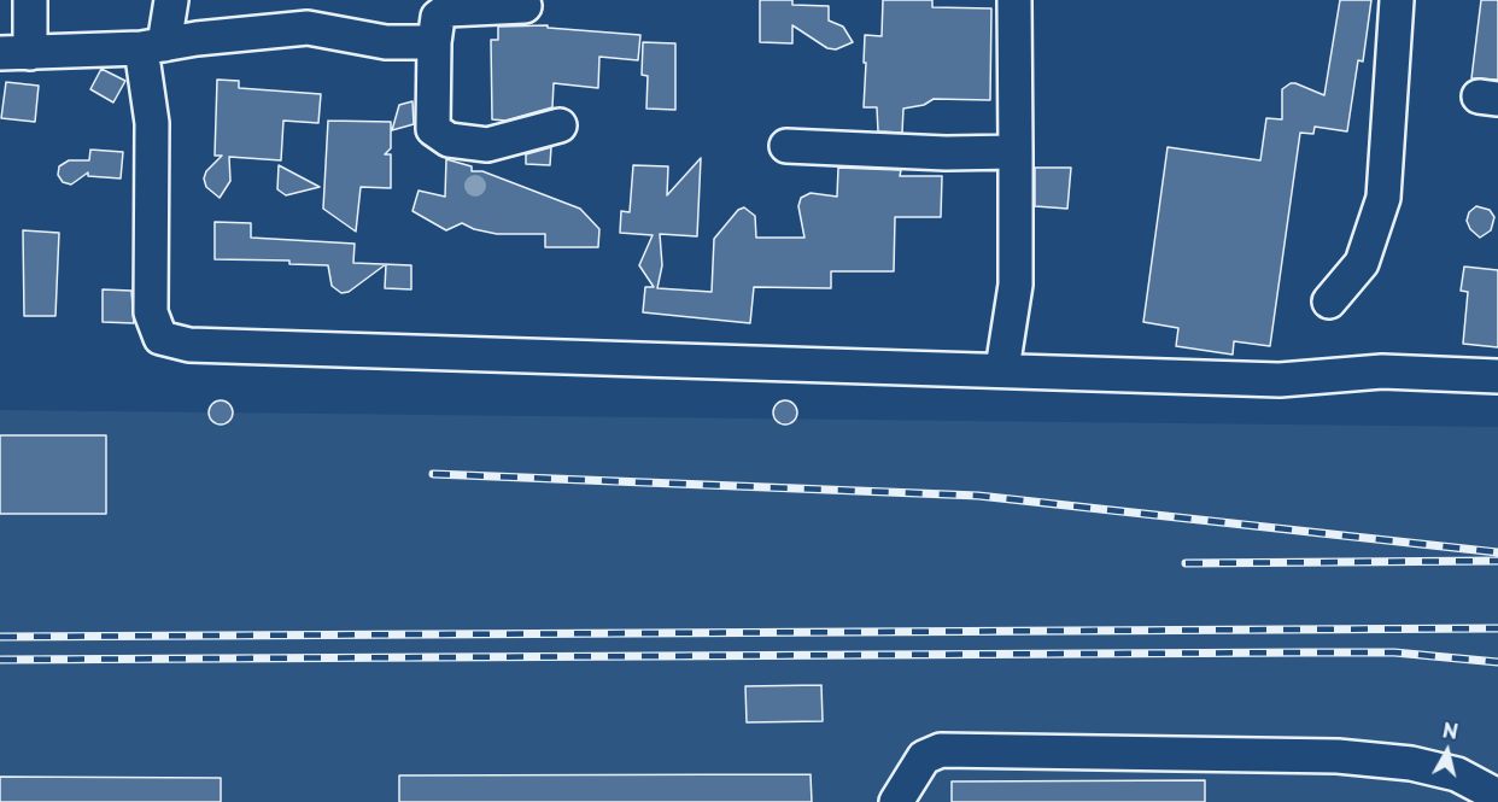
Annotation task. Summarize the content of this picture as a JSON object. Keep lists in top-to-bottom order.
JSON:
{
  "north": "top"
}
